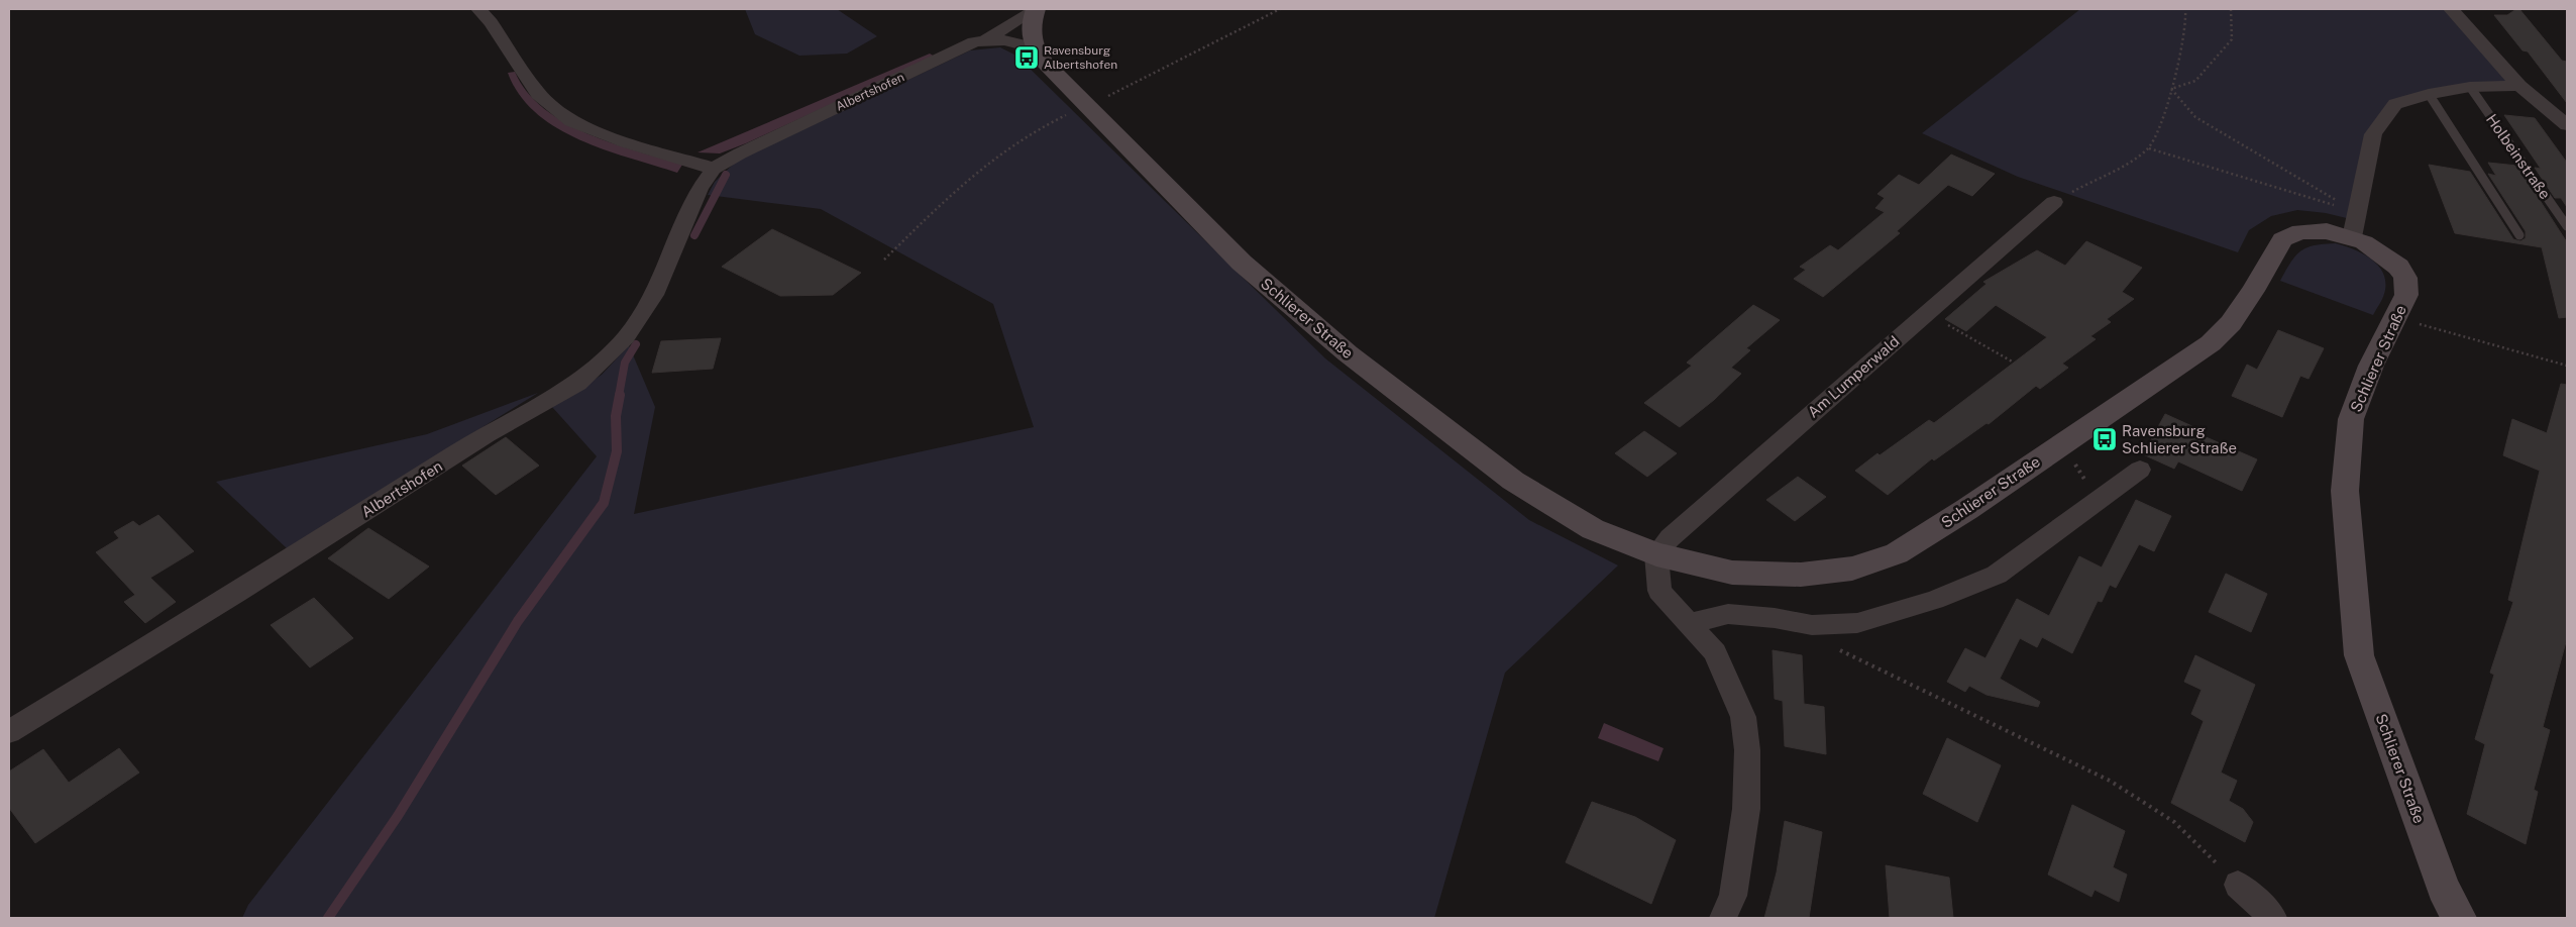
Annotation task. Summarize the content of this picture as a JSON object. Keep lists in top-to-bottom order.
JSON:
{
  "streets": {
    "main road": ["Schlierer Straße"],
    "street": ["Albertshofen", "Am Lumperwald"],
    "lane": ["Holbeinstraße"]
  },
  "crossings": [
    ["Albertshofen", "Schlierer Straße"],
    ["Schlierer Straße", "Am Lumperwald"]
  ],
  "places": {
    "bus stop": ["Ravensburg Albertshofen", "Ravensburg Schlierer Straße"]
  }
}
